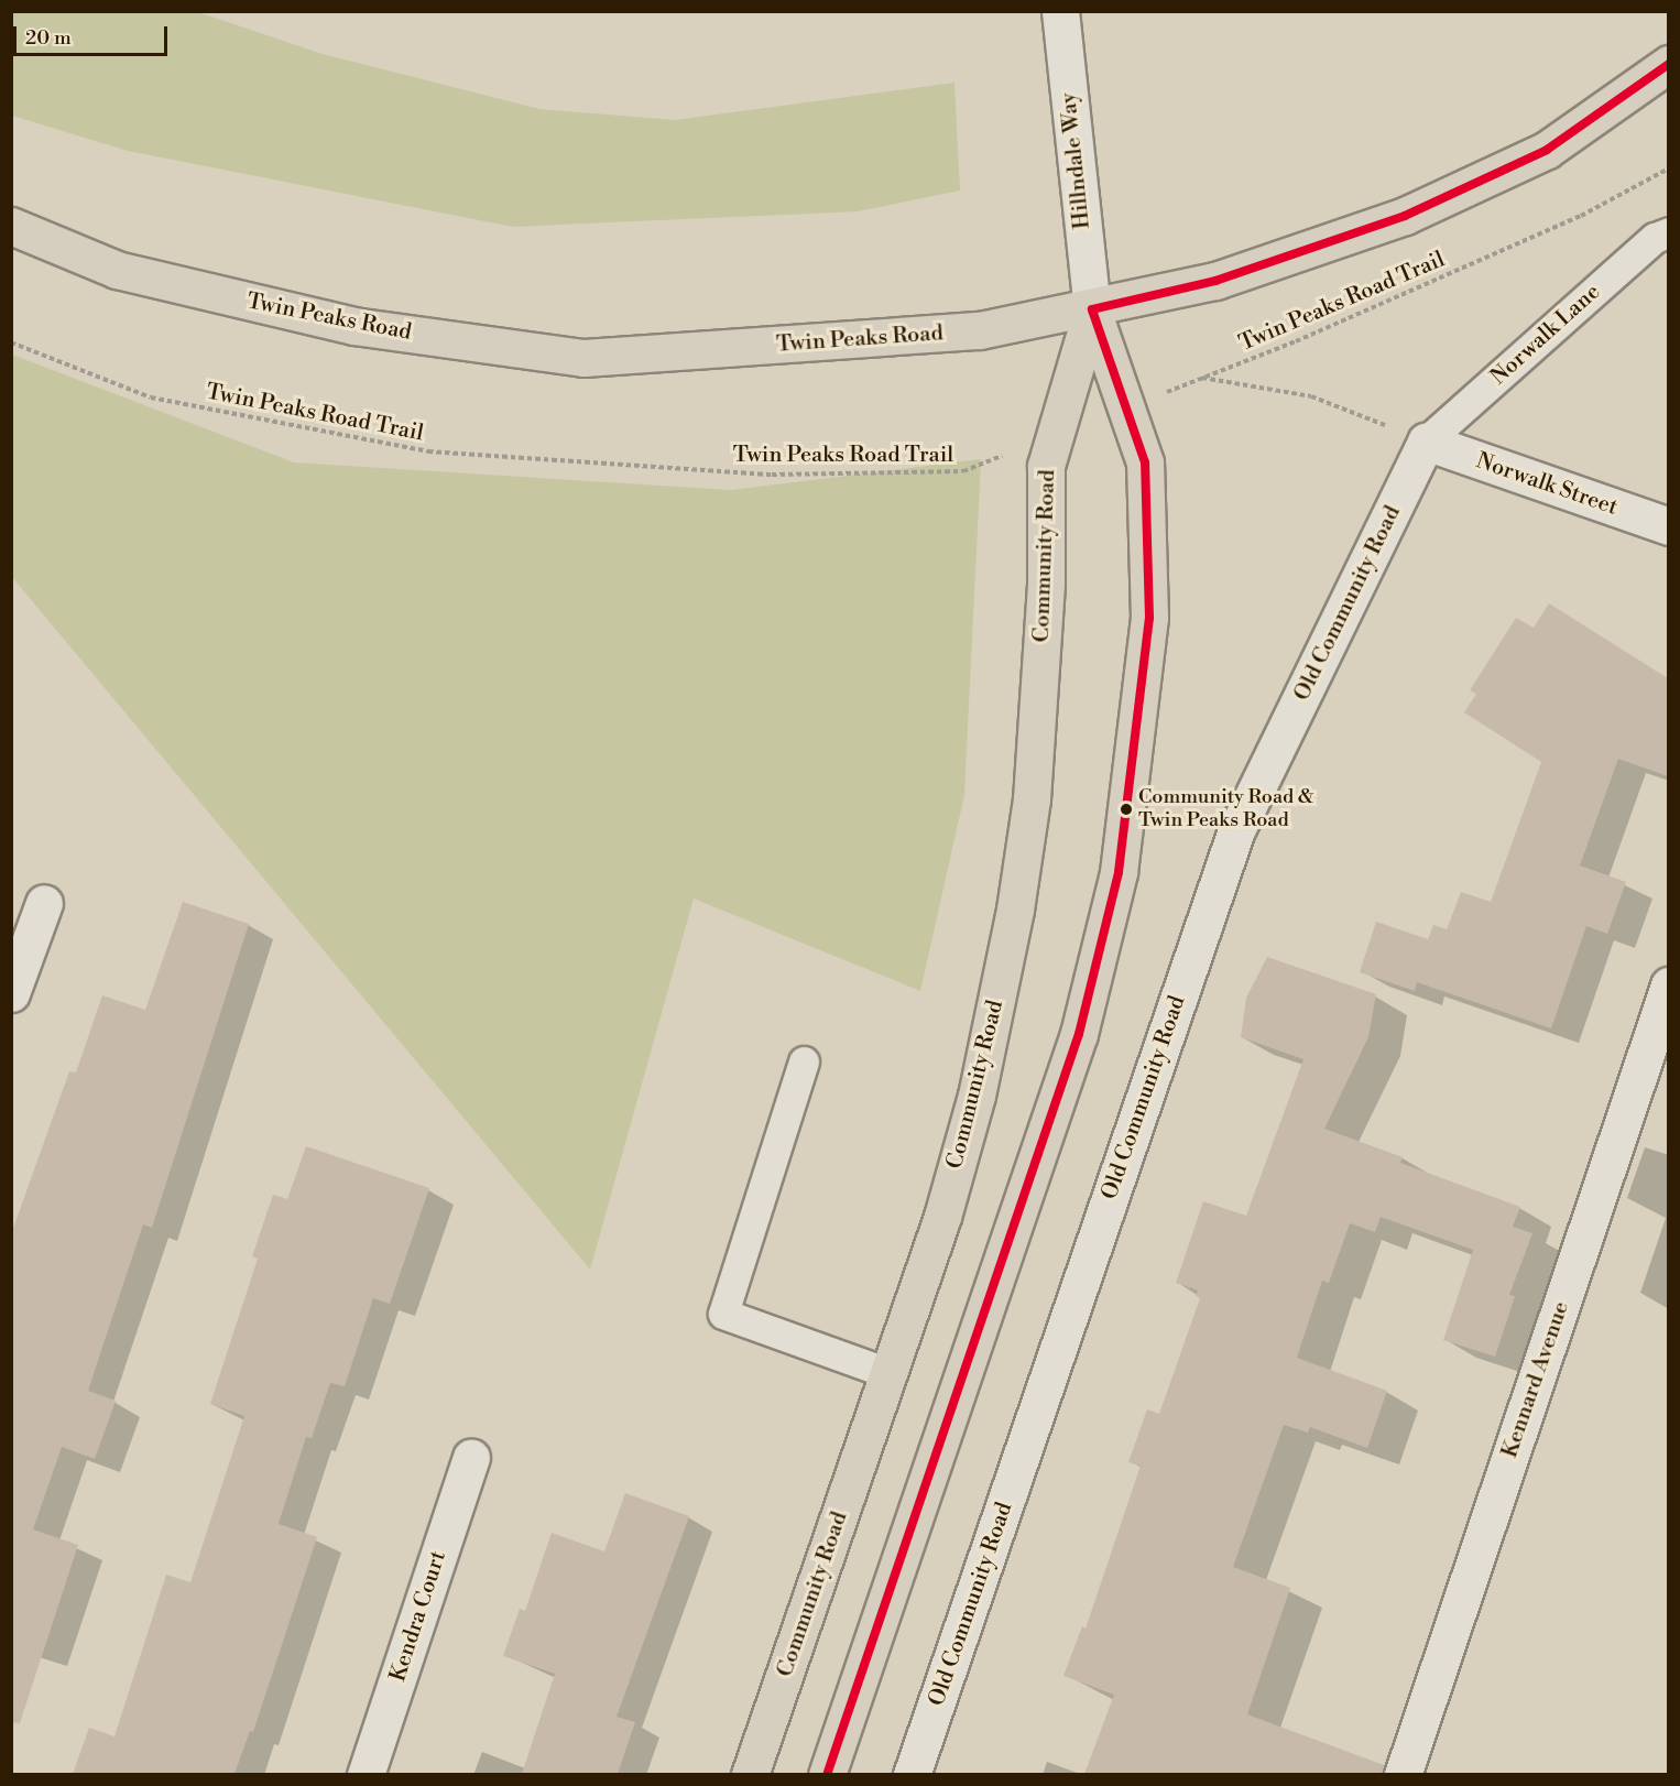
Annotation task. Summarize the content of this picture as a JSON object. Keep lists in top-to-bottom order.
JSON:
{
  "streets": {
    "main road": ["Twin Peaks Road", "Community Road"],
    "street": [
      "Hillndale Way",
      "Norwalk Street",
      "Old Community Road",
      "Kennard Avenue",
      "Kendra Court"
    ],
    "lane": ["Norwalk Lane"],
    "path": ["Twin Peaks Road Trail"]
  },
  "crossings": [
    ["Hillndale Way", "Twin Peaks Road"],
    ["Hillndale Way", "Community Road"],
    ["Twin Peaks Road Trail", "Community Road"],
    ["Twin Peaks Road", "Community Road"],
    ["Norwalk Lane", "Norwalk Street"],
    ["Norwalk Lane", "Old Community Road"],
    ["Norwalk Street", "Old Community Road"]
  ],
  "places": ["Community Road & Twin Peaks Road"],
  "scale_bar": "20 m"
}
